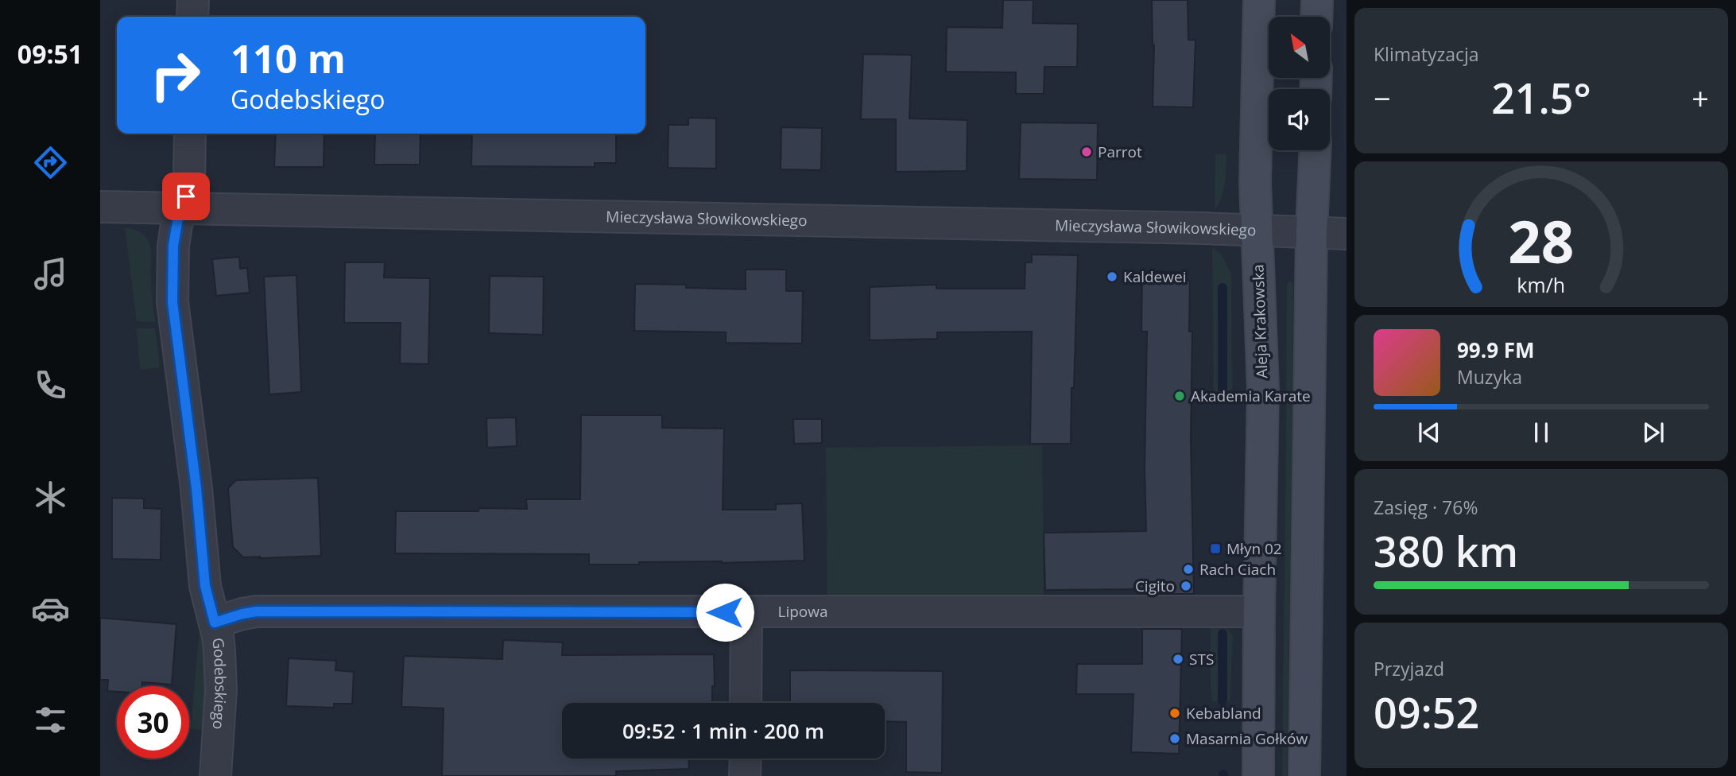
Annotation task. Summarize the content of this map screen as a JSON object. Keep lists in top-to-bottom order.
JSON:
{
  "streets": {
    "main road": ["Aleja Krakowska"],
    "street": ["Mieczysława Słowikowskiego", "Lipowa", "Godebskiego"]
  },
  "crossings": [
    ["Mieczysława Słowikowskiego", "Aleja Krakowska"],
    ["Mieczysława Słowikowskiego", "Godebskiego"],
    ["Aleja Krakowska", "Lipowa"],
    ["Lipowa", "Godebskiego"]
  ],
  "places": {
    "other": [
      "Parrot",
      "Kaldewei",
      "Akademia Karate",
      "Rach Ciach",
      "Cigito",
      "STS",
      "Kebabland",
      "Masarnia Gołków"
    ],
    "transit": ["Młyn 02"]
  },
  "north": "top left",
  "page": {
    "tabs": "09:51",
    "tile": [
      "Klimatyzacja",
      ["Zasięg · 76%", "380 km"],
      ["Przyjazd", "09:52"]
    ],
    "turn": ["110 m", "Godebskiego"],
    "heat": ["−", "21.5°", "+"],
    "song": ["99.9 FM", "Muzyka"],
    "limit": "30",
    "trip": "09:52 · 1 min · 200 m",
    "gauge": ["28", "km/h"]
  }
}
